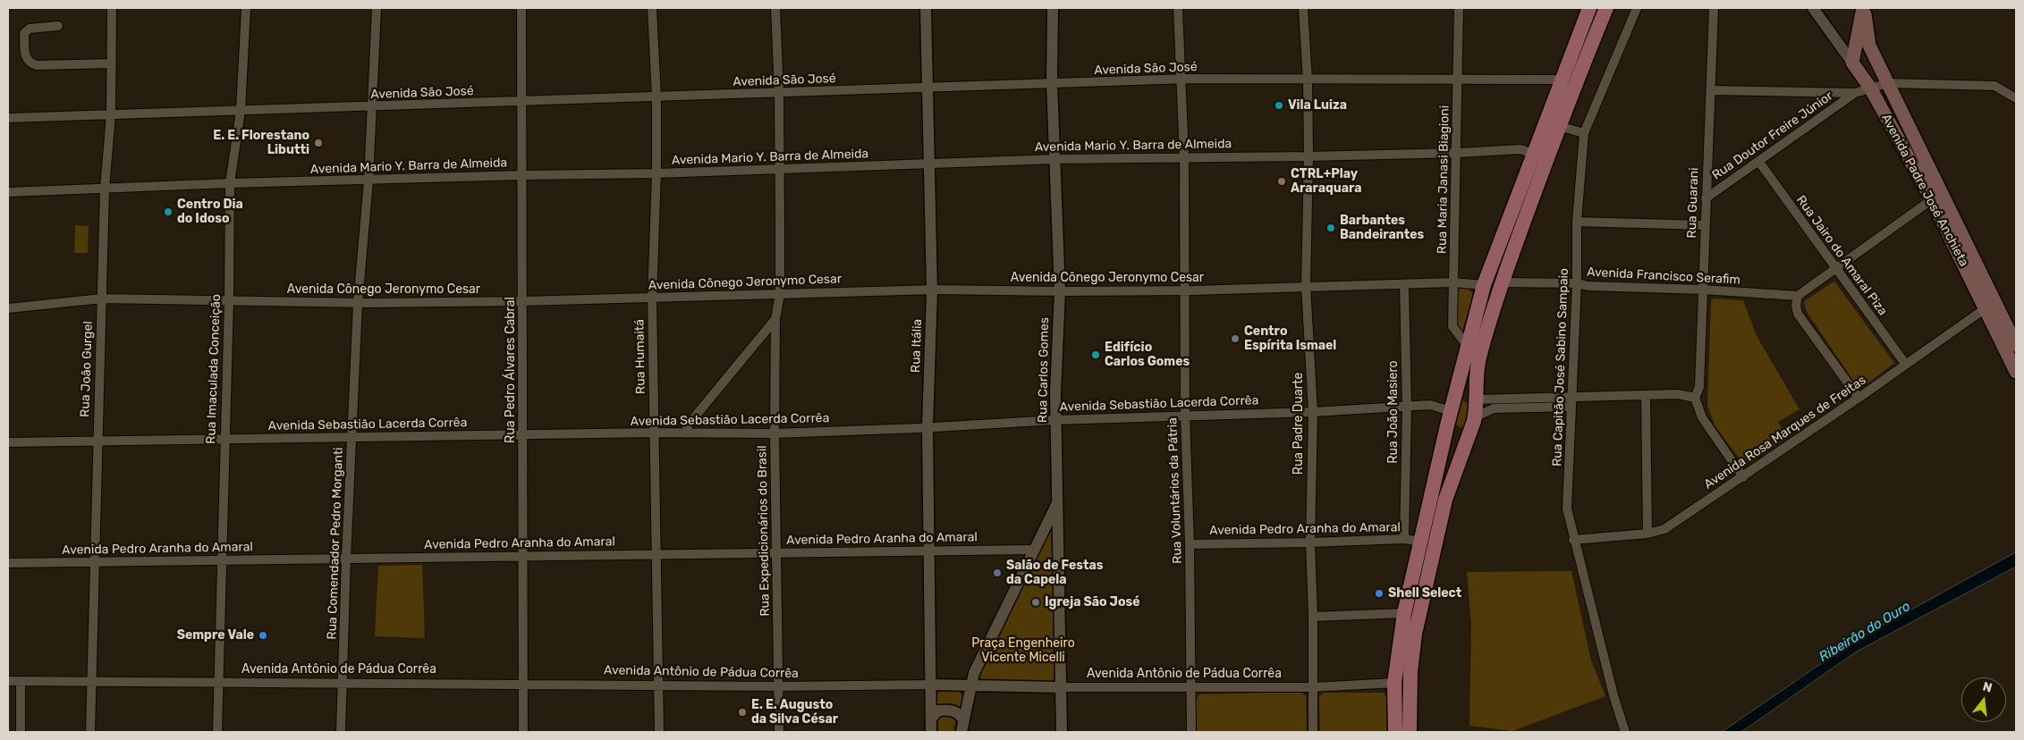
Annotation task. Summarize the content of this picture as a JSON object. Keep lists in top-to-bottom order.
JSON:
{
  "streets": {
    "main road": ["Avenida Padre José Anchieta"],
    "street": [
      "Avenida São José",
      "Rua Doutor Freire Júnior",
      "Avenida Mario Y. Barra de Almeida",
      "Rua Maria Janasi Biagioni",
      "Rua Guarani",
      "Rua Jairo do Amaral Piza",
      "Avenida Francisco Serafim",
      "Avenida Cônego Jeronymo Cesar",
      "Rua Itália",
      "Rua Humaitá",
      "Rua Capitão José Sabino Sampaio",
      "Rua João Gurgel",
      "Rua Imaculada Conceição",
      "Rua Pedro Álvares Cabral",
      "Rua Carlos Gomes",
      "Avenida Sebastião Lacerda Corrêa",
      "Rua João Masiero",
      "Rua Padre Duarte",
      "Avenida Rosa Marques de Freitas",
      "Rua Voluntários da Pátria",
      "Avenida Pedro Aranha do Amaral",
      "Rua Expedicionários do Brasil",
      "Rua Comendador Pedro Morganti",
      "Avenida Antônio de Pádua Corrêa"
    ]
  },
  "crossings": [
    ["Avenida São José", "Rua Maria Janasi Biagioni"],
    ["Avenida São José", "Rua Itália"],
    ["Avenida São José", "Rua Humaitá"],
    ["Avenida São José", "Rua João Gurgel"],
    ["Avenida São José", "Rua Imaculada Conceição"],
    ["Avenida São José", "Rua Pedro Álvares Cabral"],
    ["Avenida São José", "Rua Carlos Gomes"],
    ["Avenida São José", "Rua Padre Duarte"],
    ["Avenida São José", "Rua Voluntários da Pátria"],
    ["Avenida São José", "Rua Expedicionários do Brasil"],
    ["Avenida São José", "Rua Comendador Pedro Morganti"],
    ["Rua Doutor Freire Júnior", "Rua Guarani"],
    ["Rua Doutor Freire Júnior", "Rua Jairo do Amaral Piza"],
    ["Avenida Mario Y. Barra de Almeida", "Rua Maria Janasi Biagioni"],
    ["Avenida Mario Y. Barra de Almeida", "Rua Itália"],
    ["Avenida Mario Y. Barra de Almeida", "Rua Humaitá"],
    ["Avenida Mario Y. Barra de Almeida", "Rua João Gurgel"],
    ["Avenida Mario Y. Barra de Almeida", "Rua Imaculada Conceição"],
    ["Avenida Mario Y. Barra de Almeida", "Rua Pedro Álvares Cabral"],
    ["Avenida Mario Y. Barra de Almeida", "Rua Carlos Gomes"],
    ["Avenida Mario Y. Barra de Almeida", "Rua Padre Duarte"],
    ["Avenida Mario Y. Barra de Almeida", "Rua Voluntários da Pátria"],
    ["Avenida Mario Y. Barra de Almeida", "Rua Expedicionários do Brasil"],
    ["Avenida Mario Y. Barra de Almeida", "Rua Comendador Pedro Morganti"],
    ["Rua Maria Janasi Biagioni", "Avenida Cônego Jeronymo Cesar"],
    ["Avenida Padre José Anchieta", "Avenida Rosa Marques de Freitas"],
    ["Rua Guarani", "Avenida Francisco Serafim"],
    ["Rua Jairo do Amaral Piza", "Avenida Rosa Marques de Freitas"],
    ["Avenida Francisco Serafim", "Rua Capitão José Sabino Sampaio"],
    ["Avenida Cônego Jeronymo Cesar", "Rua Itália"],
    ["Avenida Cônego Jeronymo Cesar", "Rua Humaitá"],
    ["Avenida Cônego Jeronymo Cesar", "Rua João Gurgel"],
    ["Avenida Cônego Jeronymo Cesar", "Rua Imaculada Conceição"],
    ["Avenida Cônego Jeronymo Cesar", "Rua Pedro Álvares Cabral"],
    ["Avenida Cônego Jeronymo Cesar", "Rua Carlos Gomes"],
    ["Avenida Cônego Jeronymo Cesar", "Rua João Masiero"],
    ["Avenida Cônego Jeronymo Cesar", "Rua Padre Duarte"],
    ["Avenida Cônego Jeronymo Cesar", "Rua Voluntários da Pátria"],
    ["Avenida Cônego Jeronymo Cesar", "Rua Expedicionários do Brasil"],
    ["Avenida Cônego Jeronymo Cesar", "Rua Comendador Pedro Morganti"],
    ["Rua Itália", "Avenida Sebastião Lacerda Corrêa"],
    ["Rua Itália", "Avenida Pedro Aranha do Amaral"],
    ["Rua Itália", "Avenida Antônio de Pádua Corrêa"],
    ["Rua Humaitá", "Avenida Sebastião Lacerda Corrêa"],
    ["Rua Humaitá", "Avenida Pedro Aranha do Amaral"],
    ["Rua Humaitá", "Avenida Antônio de Pádua Corrêa"],
    ["Rua Capitão José Sabino Sampaio", "Avenida Rosa Marques de Freitas"],
    ["Rua João Gurgel", "Avenida Sebastião Lacerda Corrêa"],
    ["Rua João Gurgel", "Avenida Pedro Aranha do Amaral"],
    ["Rua João Gurgel", "Avenida Antônio de Pádua Corrêa"],
    ["Rua Imaculada Conceição", "Avenida Sebastião Lacerda Corrêa"],
    ["Rua Imaculada Conceição", "Avenida Pedro Aranha do Amaral"],
    ["Rua Imaculada Conceição", "Avenida Antônio de Pádua Corrêa"],
    ["Rua Pedro Álvares Cabral", "Avenida Sebastião Lacerda Corrêa"],
    ["Rua Pedro Álvares Cabral", "Avenida Pedro Aranha do Amaral"],
    ["Rua Pedro Álvares Cabral", "Avenida Antônio de Pádua Corrêa"],
    ["Rua Carlos Gomes", "Avenida Sebastião Lacerda Corrêa"],
    ["Rua Carlos Gomes", "Avenida Antônio de Pádua Corrêa"],
    ["Avenida Sebastião Lacerda Corrêa", "Rua João Masiero"],
    ["Avenida Sebastião Lacerda Corrêa", "Rua Padre Duarte"],
    ["Avenida Sebastião Lacerda Corrêa", "Rua Voluntários da Pátria"],
    ["Avenida Sebastião Lacerda Corrêa", "Rua Expedicionários do Brasil"],
    ["Avenida Sebastião Lacerda Corrêa", "Rua Comendador Pedro Morganti"],
    ["Rua João Masiero", "Avenida Pedro Aranha do Amaral"],
    ["Rua Padre Duarte", "Avenida Pedro Aranha do Amaral"],
    ["Rua Padre Duarte", "Avenida Antônio de Pádua Corrêa"],
    ["Rua Voluntários da Pátria", "Avenida Pedro Aranha do Amaral"],
    ["Rua Voluntários da Pátria", "Avenida Antônio de Pádua Corrêa"],
    ["Avenida Pedro Aranha do Amaral", "Rua Expedicionários do Brasil"],
    ["Avenida Pedro Aranha do Amaral", "Rua Comendador Pedro Morganti"],
    ["Rua Expedicionários do Brasil", "Avenida Antônio de Pádua Corrêa"],
    ["Rua Comendador Pedro Morganti", "Avenida Antônio de Pádua Corrêa"]
  ],
  "water": ["Ribeirão do Ouro"],
  "parks": ["Praça Engenheiro Vicente Micelli"],
  "places": [
    "Vila Luiza",
    "E. E. Florestano Libutti",
    "CTRL+Play Araraquara",
    "Centro Dia do Idoso",
    "Barbantes Bandeirantes",
    "Centro Espírita Ismael",
    "Edifício Carlos Gomes",
    "Salão de Festas da Capela",
    "Shell Select",
    "Igreja São José",
    "Sempre Vale",
    "E. E. Augusto da Silva César"
  ],
  "north": "top"
}
